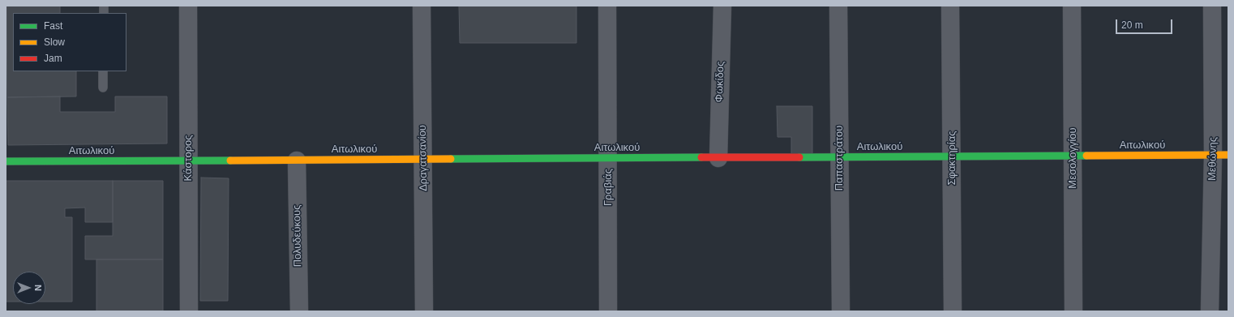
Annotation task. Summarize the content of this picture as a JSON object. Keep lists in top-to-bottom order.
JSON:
{
  "streets": {
    "street": [
      "Φωκίδος",
      "Αιτωλικού",
      "Κάστορος",
      "Δραγατσανίου",
      "Παπαστράτου",
      "Σφακτηρίας",
      "Μεσολογγίου",
      "Μεθώνης",
      "Γραβιάς",
      "Πολυδεύκους"
    ]
  },
  "crossings": [
    ["Φωκίδος", "Αιτωλικού"],
    ["Αιτωλικού", "Κάστορος"],
    ["Αιτωλικού", "Δραγατσανίου"],
    ["Αιτωλικού", "Παπαστράτου"],
    ["Αιτωλικού", "Σφακτηρίας"],
    ["Αιτωλικού", "Μεσολογγίου"],
    ["Αιτωλικού", "Μεθώνης"],
    ["Αιτωλικού", "Γραβιάς"],
    ["Αιτωλικού", "Πολυδεύκους"]
  ],
  "legend": ["Fast", "Slow", "Jam"],
  "scale_bar": "20 m",
  "north": "right"
}
